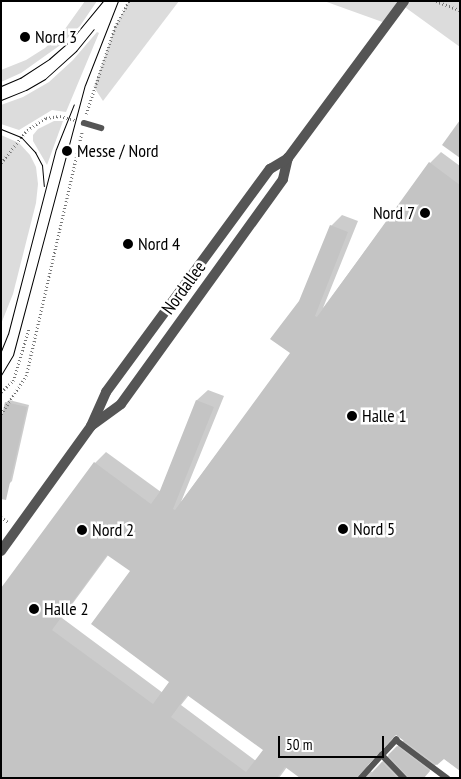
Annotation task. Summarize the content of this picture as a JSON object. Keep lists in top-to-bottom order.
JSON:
{
  "streets": {
    "street": ["Nordallee"]
  },
  "places": [
    "Nord 3",
    "Messe / Nord",
    "Nord 7",
    "Nord 4",
    "Halle 1",
    "Nord 5",
    "Nord 2",
    "Halle 2"
  ],
  "scale_bar": "50 m"
}
